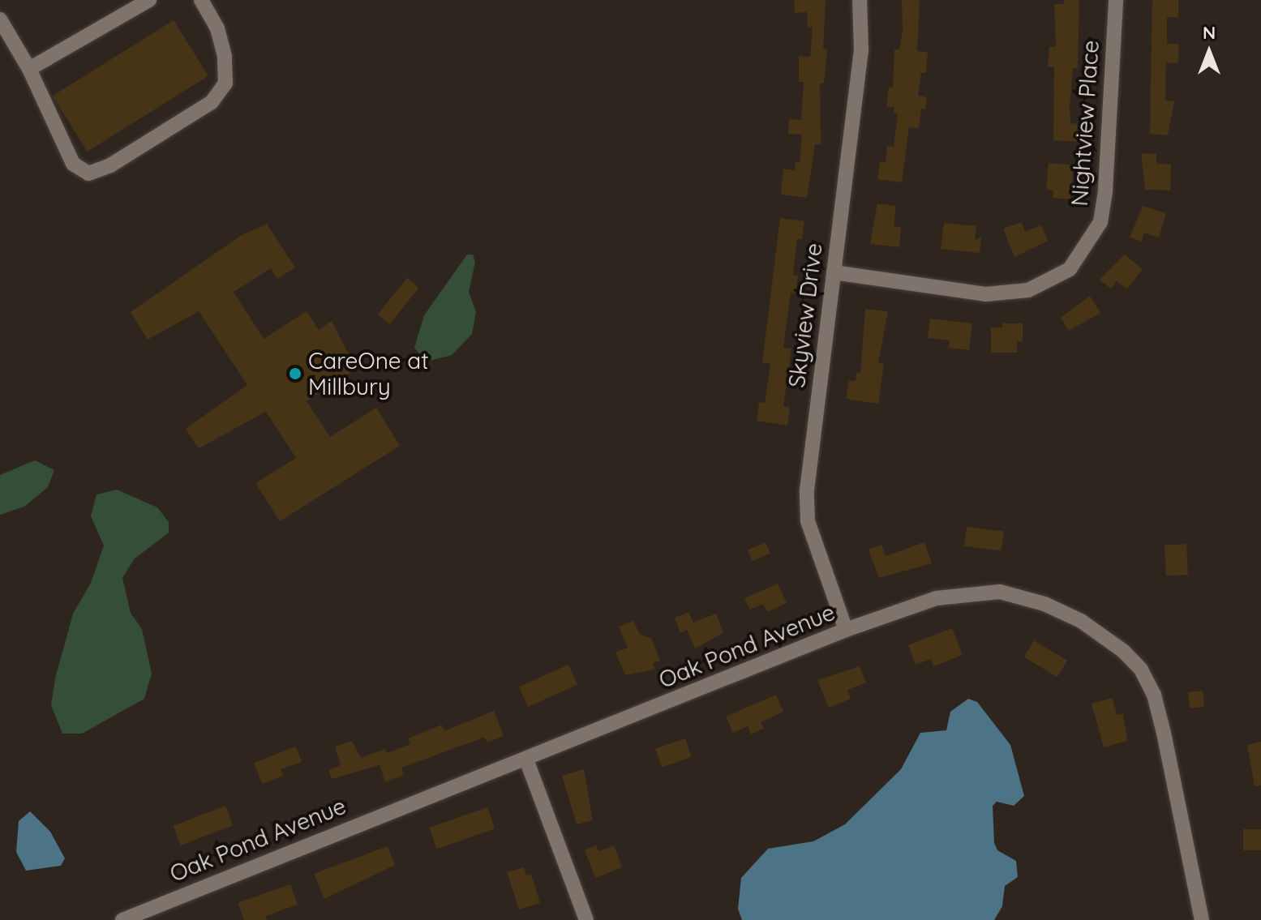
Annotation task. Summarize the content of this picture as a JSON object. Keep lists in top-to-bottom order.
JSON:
{
  "streets": {
    "street": ["Nightview Place", "Skyview Drive", "Oak Pond Avenue"]
  },
  "crossings": [
    ["Nightview Place", "Skyview Drive"],
    ["Skyview Drive", "Oak Pond Avenue"]
  ],
  "places": ["CareOne at Millbury"],
  "north": "top"
}
